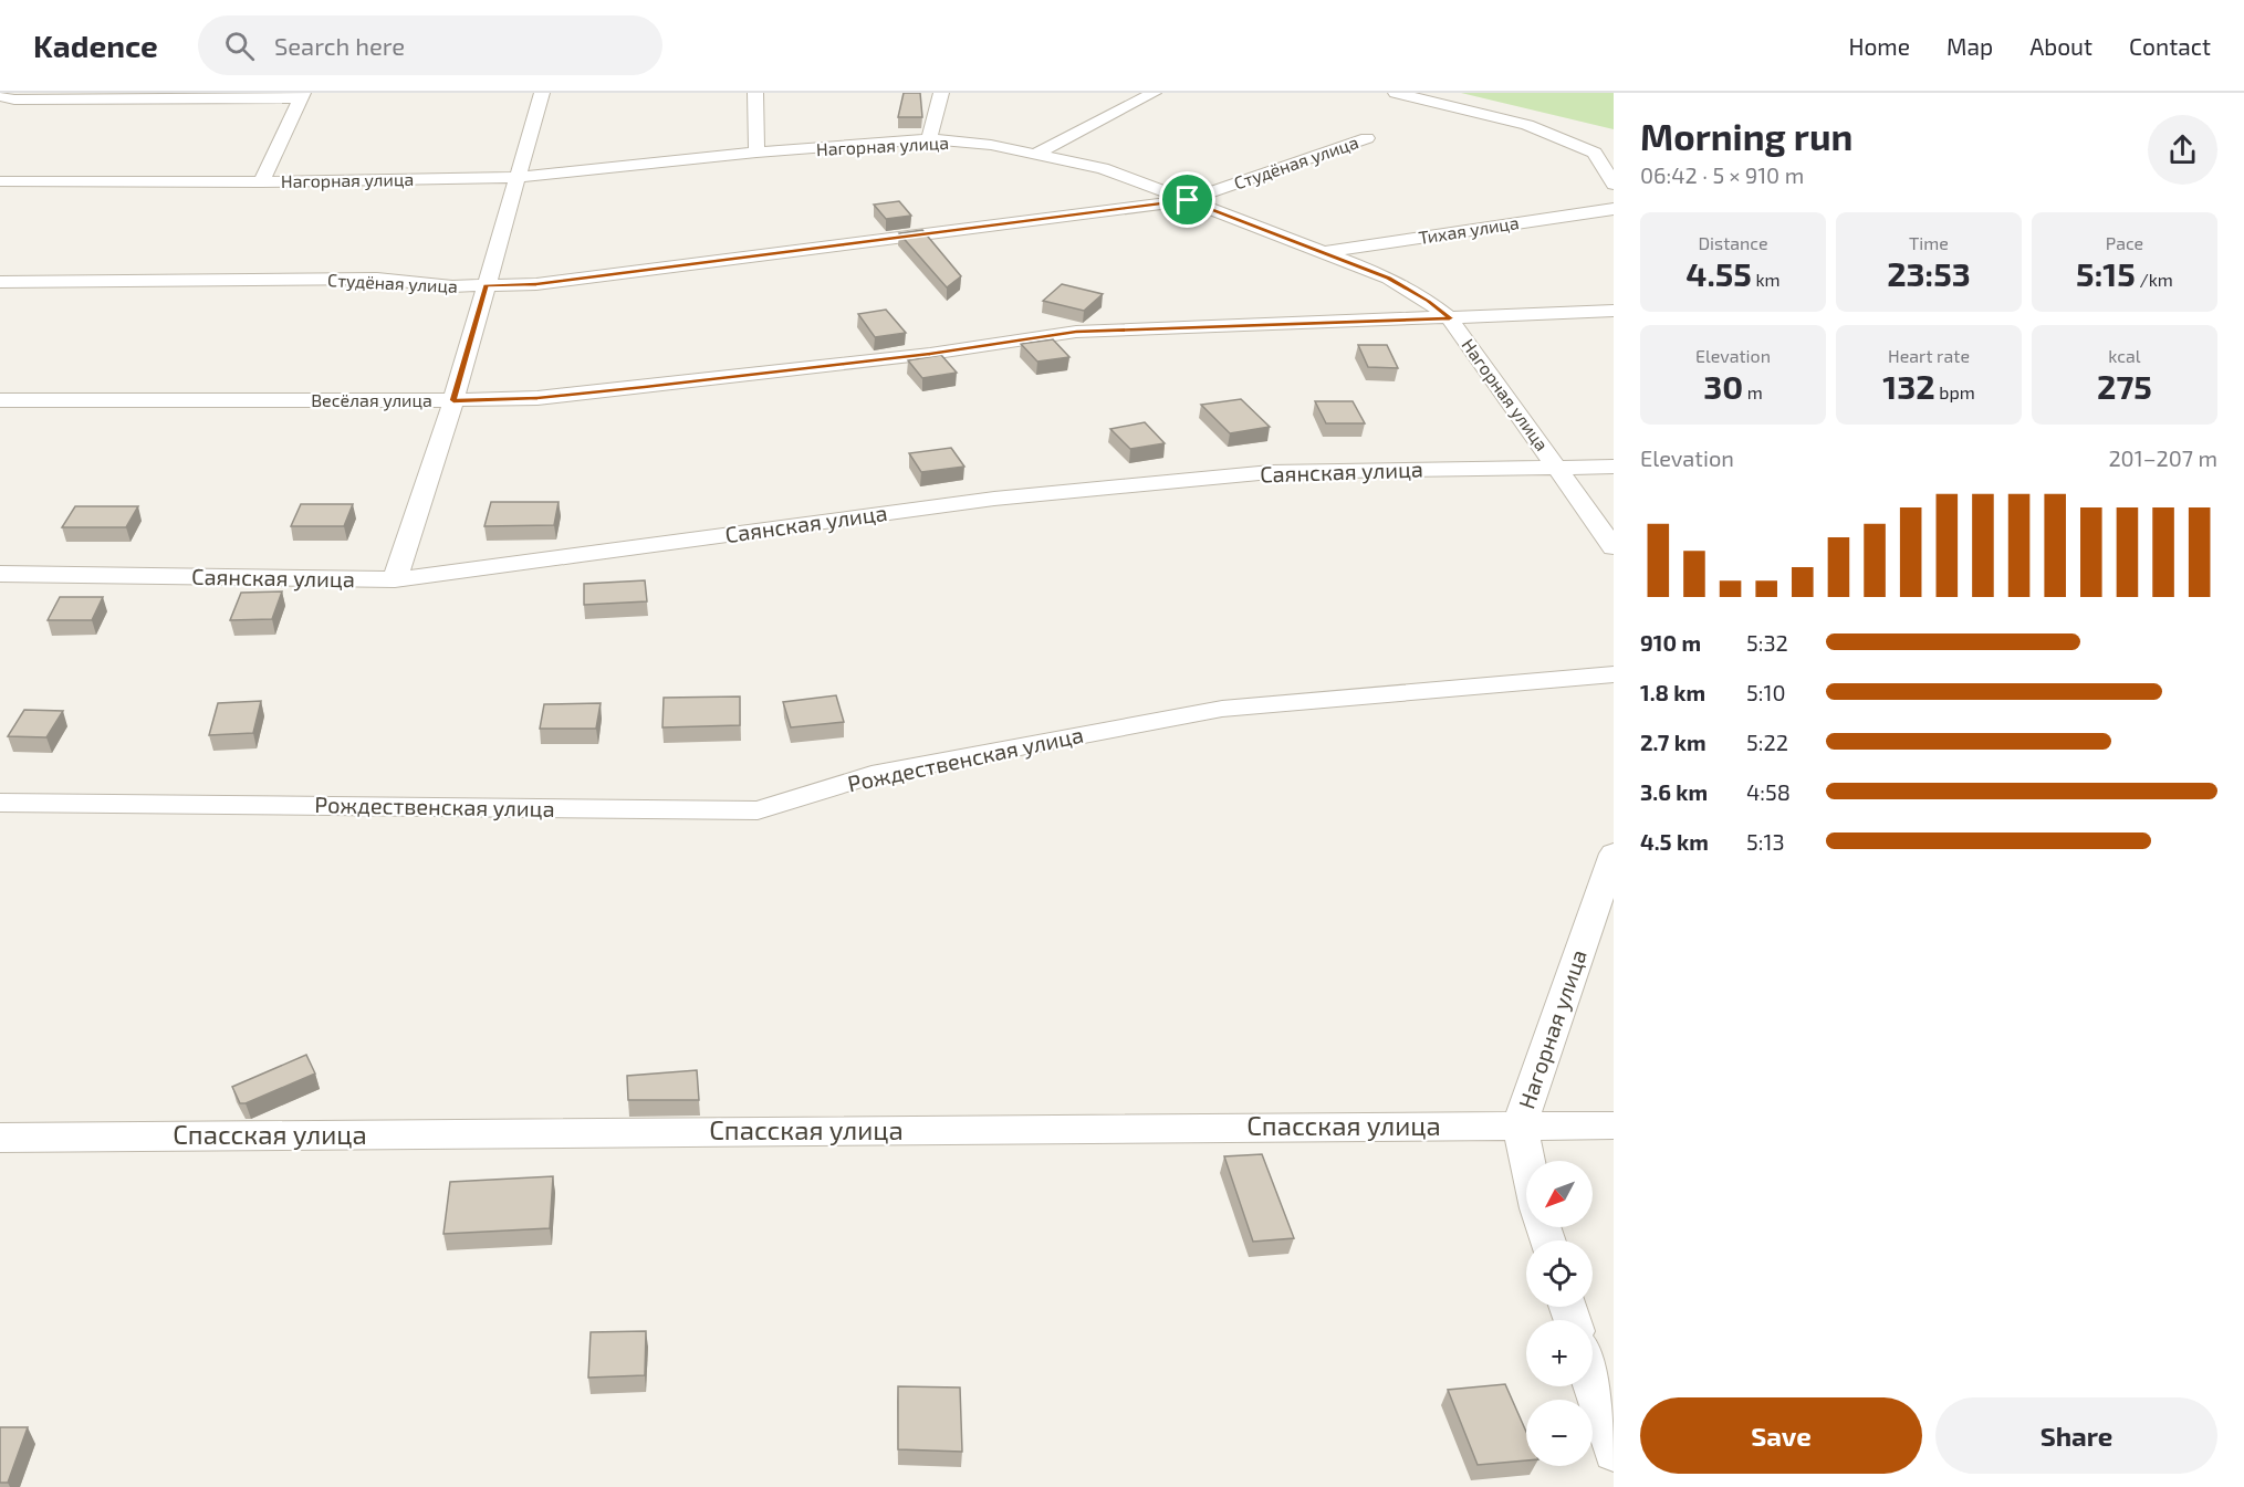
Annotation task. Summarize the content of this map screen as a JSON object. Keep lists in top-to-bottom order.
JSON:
{
  "streets": {
    "street": [
      "Нагорная улица",
      "Студёная улица",
      "Тихая улица",
      "Весёлая улица",
      "Саянская улица",
      "Рождественская улица",
      "Спасская улица"
    ]
  },
  "crossings": [
    ["Нагорная улица", "Студёная улица"],
    ["Нагорная улица", "Тихая улица"],
    ["Нагорная улица", "Весёлая улица"],
    ["Нагорная улица", "Саянская улица"],
    ["Нагорная улица", "Спасская улица"]
  ],
  "north": "bottom left",
  "page": {
    "header": "Kadence",
    "search": "Search here",
    "nav": [
      "Home",
      "Map",
      "About",
      "Contact"
    ],
    "heading": ["Morning run", "06:42 · 5 × 910 m"],
    "stats": [
      ["Distance", "4.55 km"],
      ["Time", "23:53"],
      ["Pace", "5:15 /km"],
      ["Elevation", "30 m"],
      ["Heart rate", "132 bpm"],
      ["kcal", "275"]
    ],
    "chart": ["Elevation", "201–207 m"],
    "list": [
      {
        "name": "910 m",
        "note": "5:32"
      },
      {
        "name": "1.8 km",
        "note": "5:10"
      },
      {
        "name": "2.7 km",
        "note": "5:22"
      },
      {
        "name": "3.6 km",
        "note": "4:58"
      },
      {
        "name": "4.5 km",
        "note": "5:13"
      }
    ],
    "map_buttons": ["+", "−"],
    "buttons": ["Save", "Share"]
  }
}
